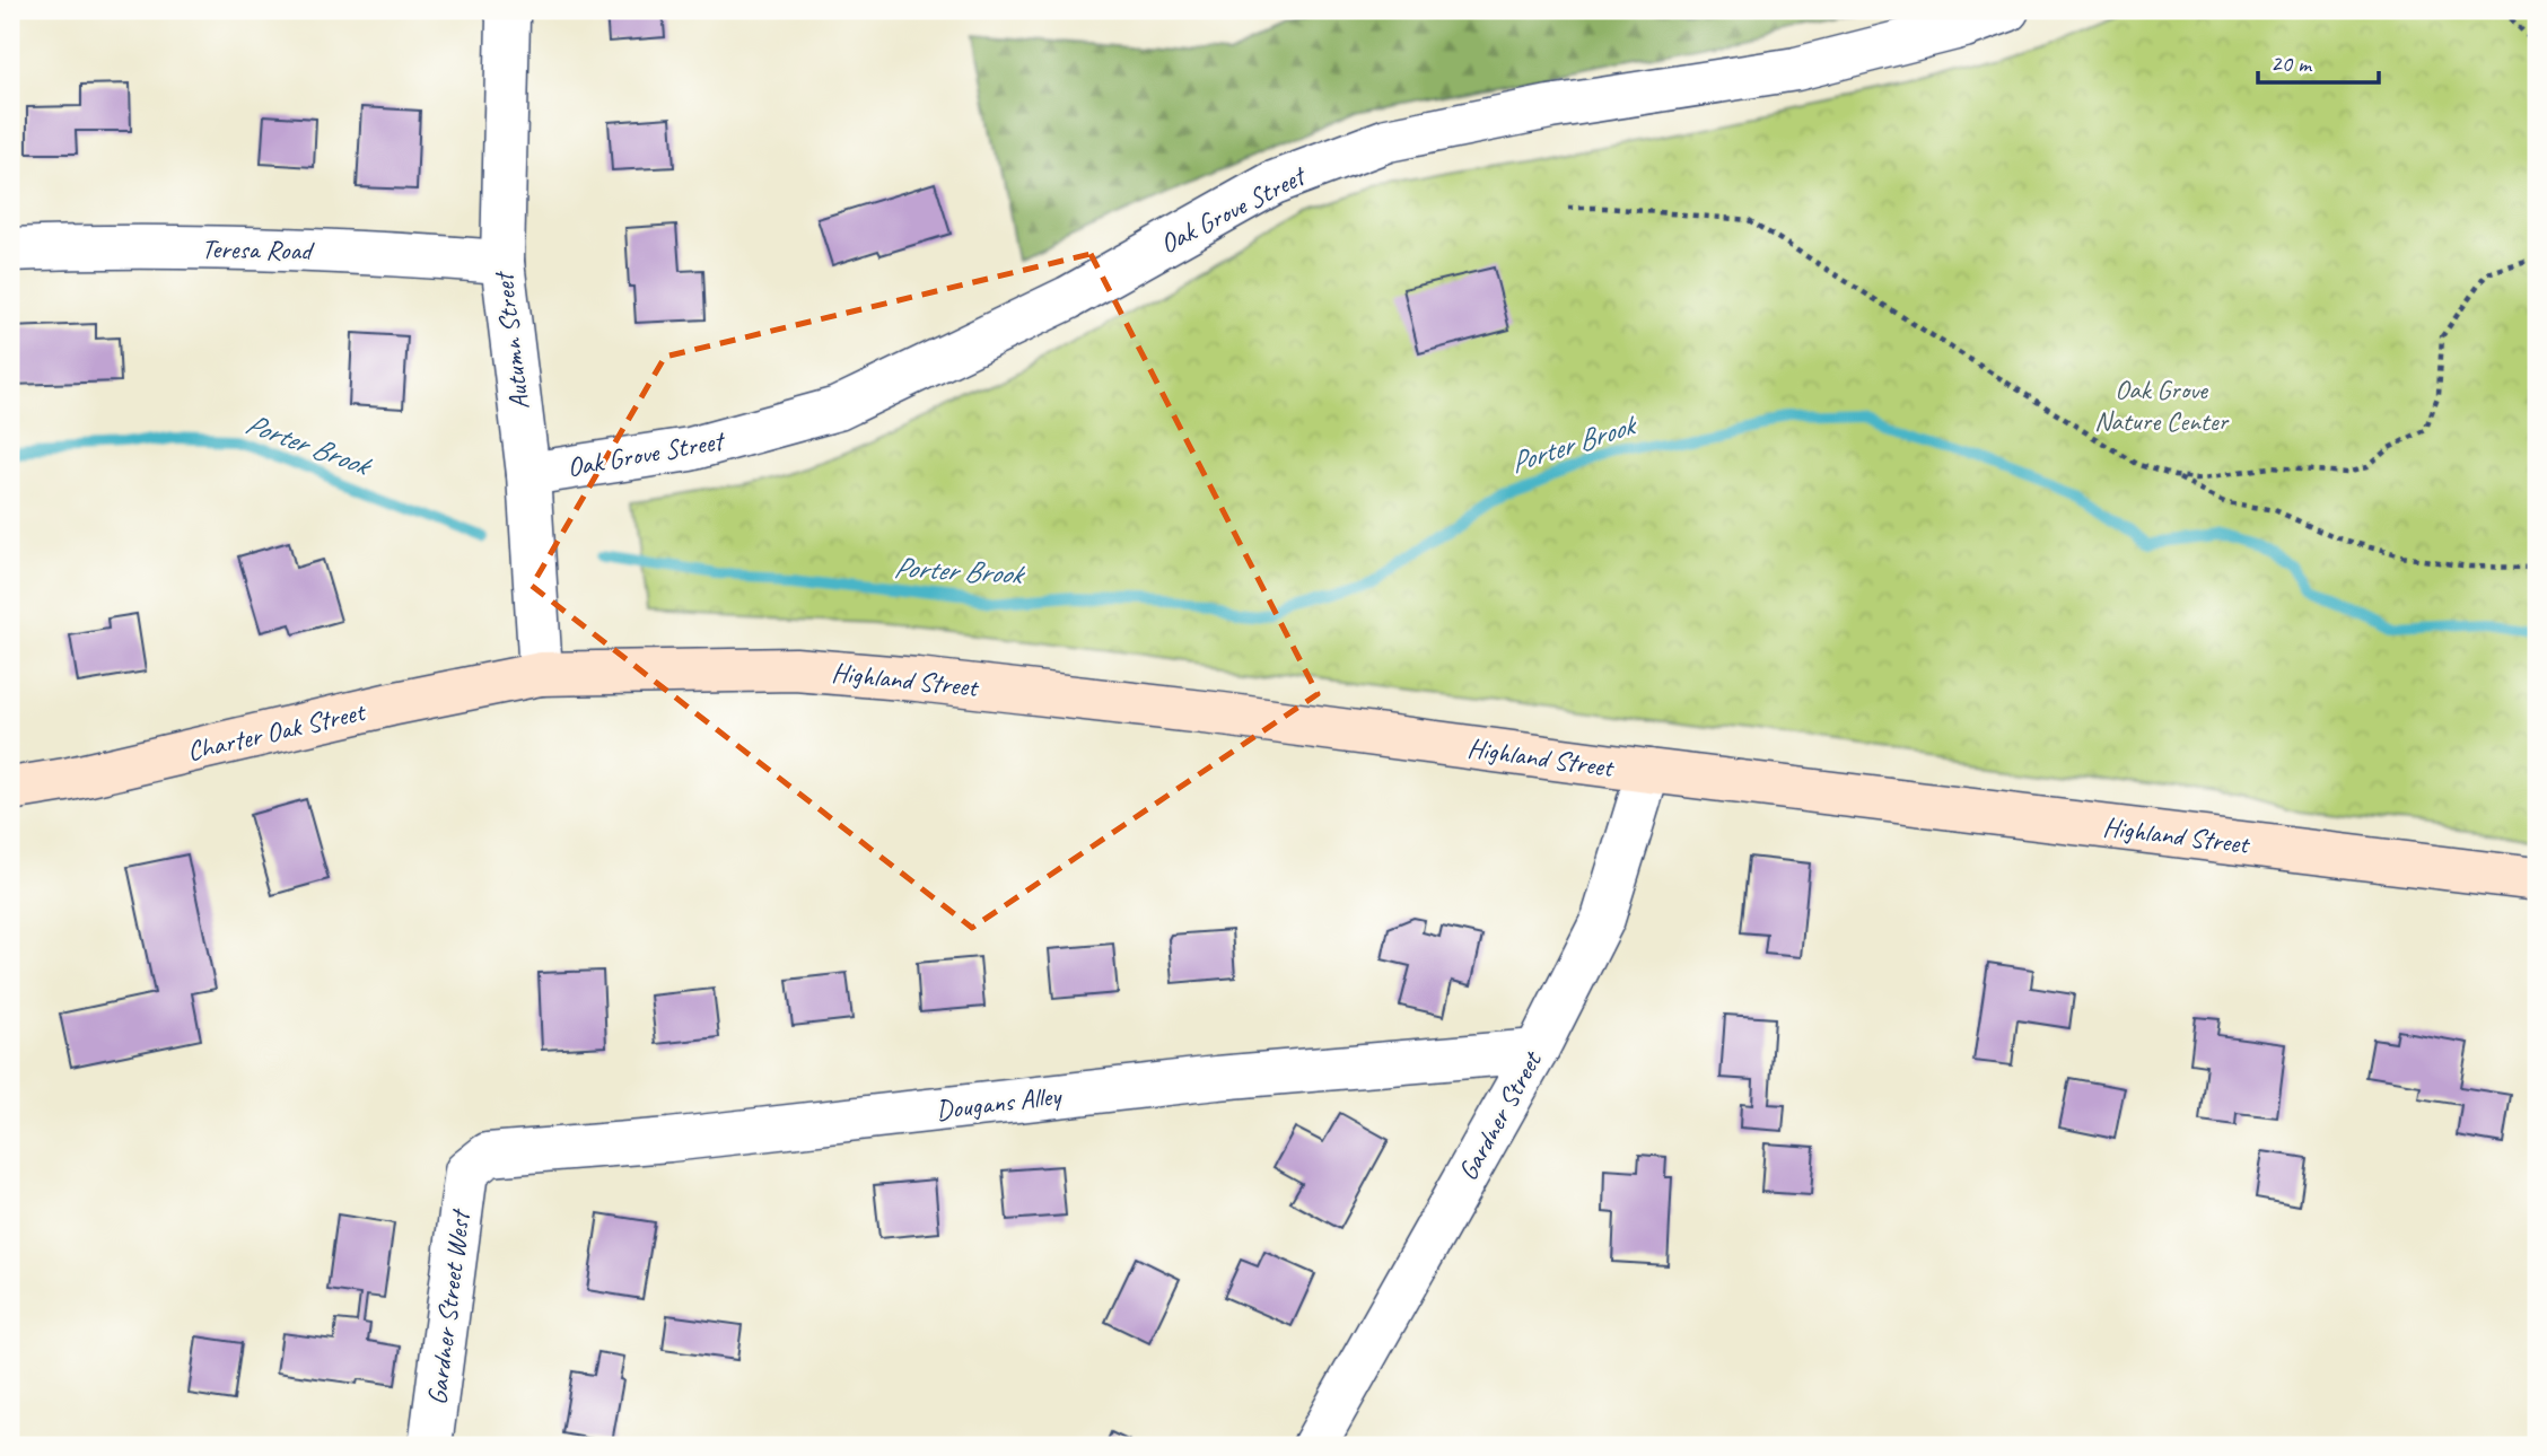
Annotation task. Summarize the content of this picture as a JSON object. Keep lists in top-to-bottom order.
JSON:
{
  "streets": {
    "main road": ["Highland Street", "Charter Oak Street"],
    "street": [
      "Oak Grove Street",
      "Teresa Road",
      "Autumn Street",
      "Dougans Alley",
      "Gardner Street",
      "Gardner Street West"
    ]
  },
  "crossings": [
    ["Oak Grove Street", "Autumn Street"],
    ["Teresa Road", "Autumn Street"],
    ["Autumn Street", "Highland Street"],
    ["Autumn Street", "Charter Oak Street"],
    ["Highland Street", "Charter Oak Street"],
    ["Highland Street", "Gardner Street"],
    ["Dougans Alley", "Gardner Street"],
    ["Dougans Alley", "Gardner Street West"]
  ],
  "water": ["Porter Brook"],
  "parks": ["Oak Grove Nature Center"],
  "scale_bar": "20 m"
}
